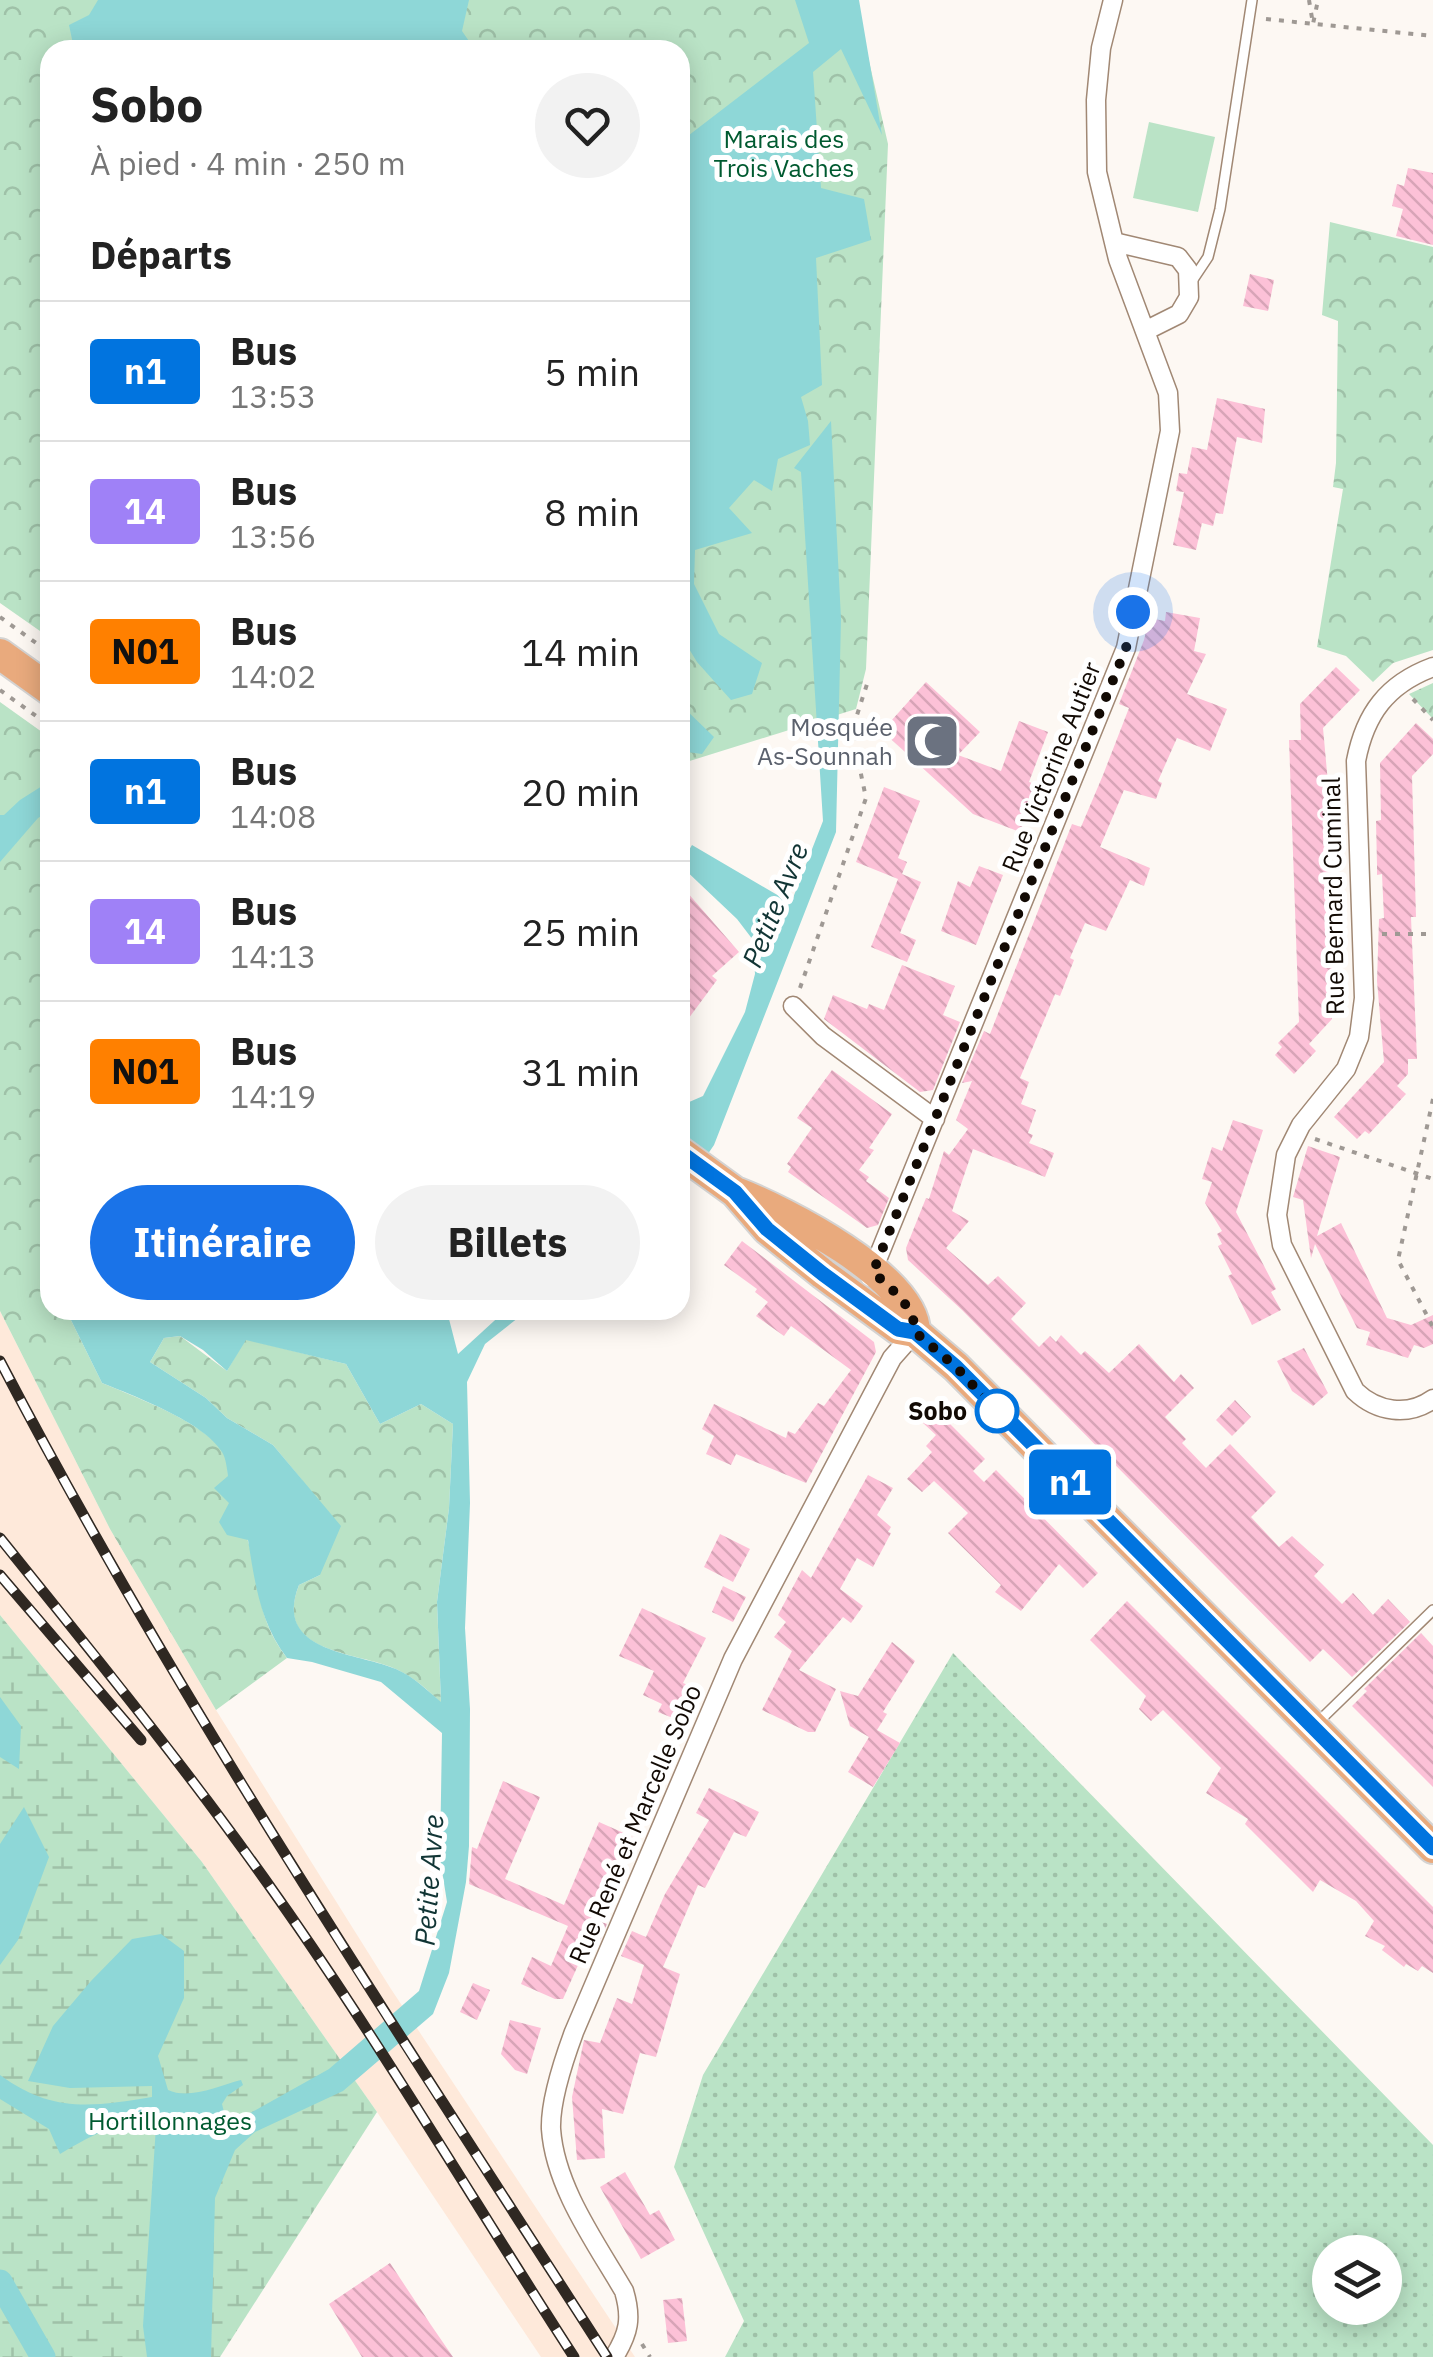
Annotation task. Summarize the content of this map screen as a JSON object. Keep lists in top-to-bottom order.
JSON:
{
  "streets": {
    "street": ["Rue Victorine Autier", "Rue Bernard Cuminal", "Rue René et Marcelle Sobo"]
  },
  "water": ["Petite Avre"],
  "parks": ["Marais des Trois Vaches", "Hortillonnages"],
  "places": {
    "mosque": ["Mosquée As-Sounnah"],
    "other": ["Sobo"]
  },
  "lines": ["bus line n1"],
  "page": {
    "on_map": "n1",
    "heading": [
      ["Sobo", "À pied · 4 min · 250 m"],
      "Départs"
    ],
    "list": [
      {
        "mark": "n1",
        "name": "Bus",
        "note": "13:53",
        "value": "5 min"
      },
      {
        "mark": "14",
        "name": "Bus",
        "note": "13:56",
        "value": "8 min"
      },
      {
        "mark": "N01",
        "name": "Bus",
        "note": "14:02",
        "value": "14 min"
      },
      {
        "mark": "n1",
        "name": "Bus",
        "note": "14:08",
        "value": "20 min"
      },
      {
        "mark": "14",
        "name": "Bus",
        "note": "14:13",
        "value": "25 min"
      },
      {
        "mark": "N01",
        "name": "Bus",
        "note": "14:19",
        "value": "31 min"
      }
    ],
    "buttons": ["Itinéraire", "Billets"]
  }
}
